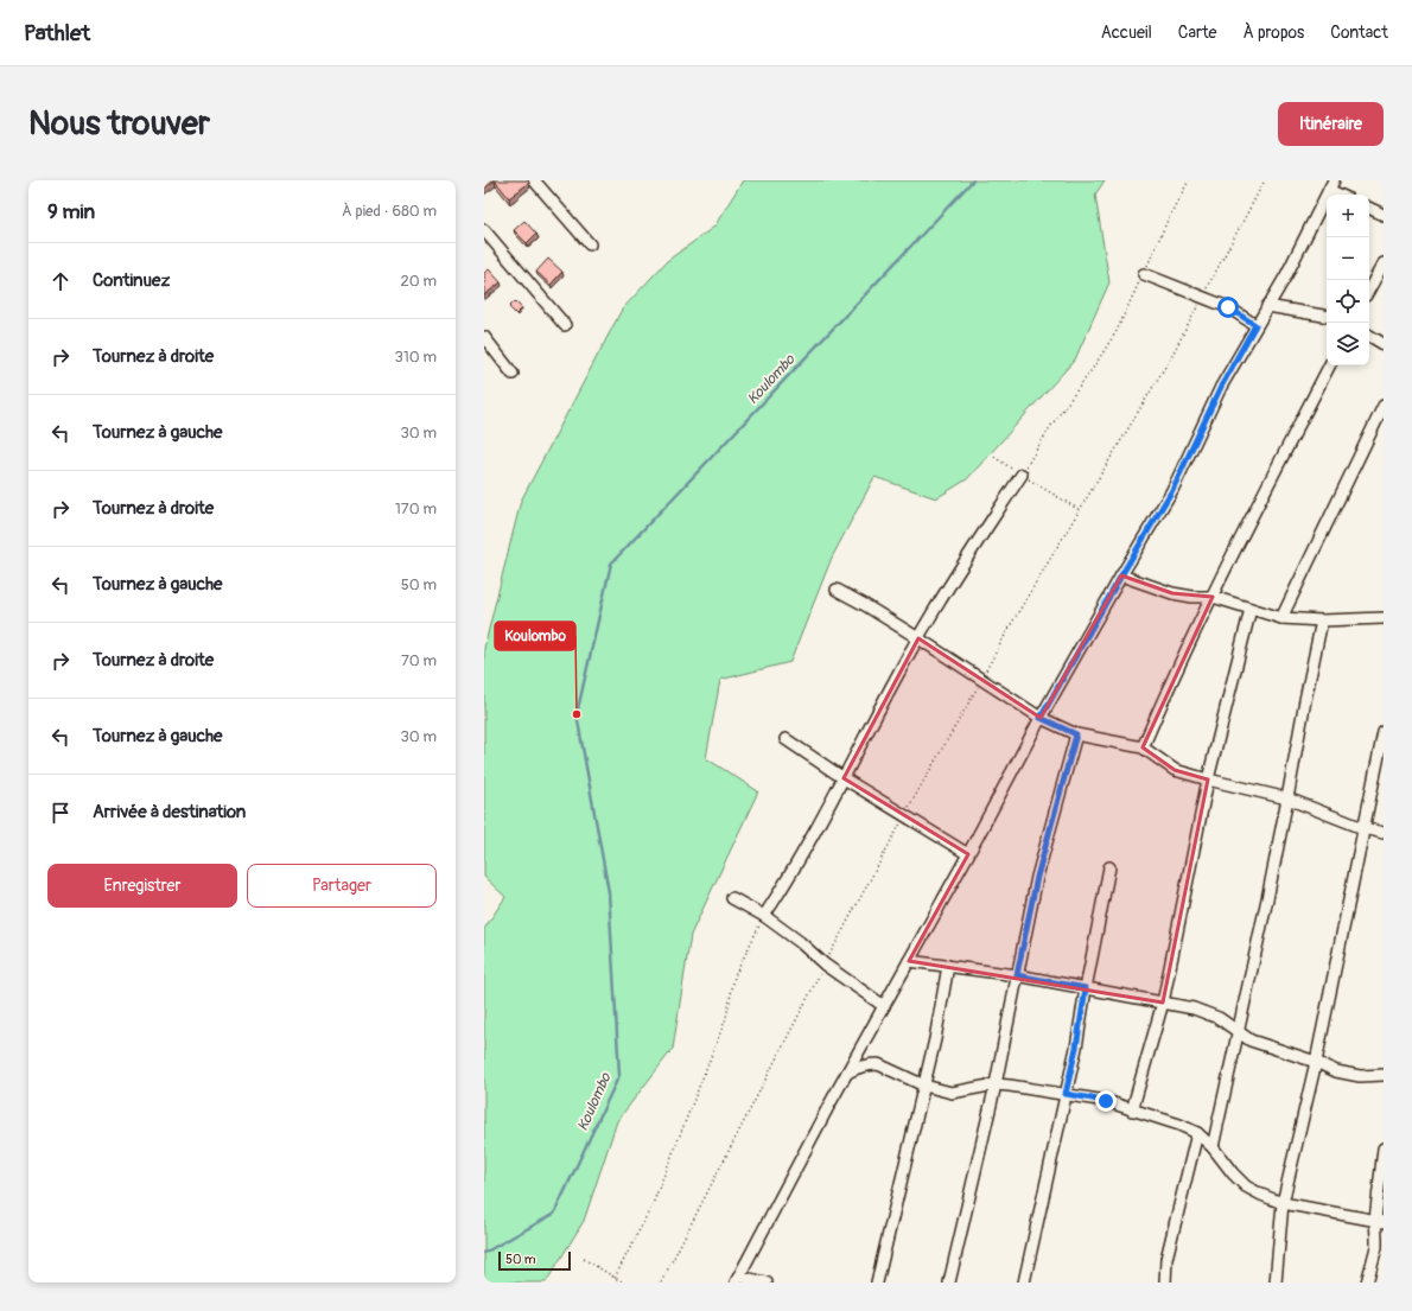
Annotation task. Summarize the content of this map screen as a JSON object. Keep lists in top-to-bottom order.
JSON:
{
  "water": ["Koulombo"],
  "places": ["Koulombo"],
  "scale_bar": "50 m",
  "page": {
    "header": "Pathlet",
    "nav": [
      "Accueil",
      "Carte",
      "À propos",
      "Contact"
    ],
    "buttons": [
      "Itinéraire",
      ["Enregistrer", "Partager"]
    ],
    "title": "Nous trouver",
    "heading": ["9 min", "À pied · 680 m"],
    "map_buttons": ["+", "−"],
    "list": [
      ["Continuez", "20 m"],
      ["Tournez à droite", "310 m"],
      ["Tournez à gauche", "30 m"],
      ["Tournez à droite", "170 m"],
      ["Tournez à gauche", "50 m"],
      ["Tournez à droite", "70 m"],
      ["Tournez à gauche", "30 m"],
      "Arrivée à destination"
    ],
    "scale": "50 m"
  }
}
